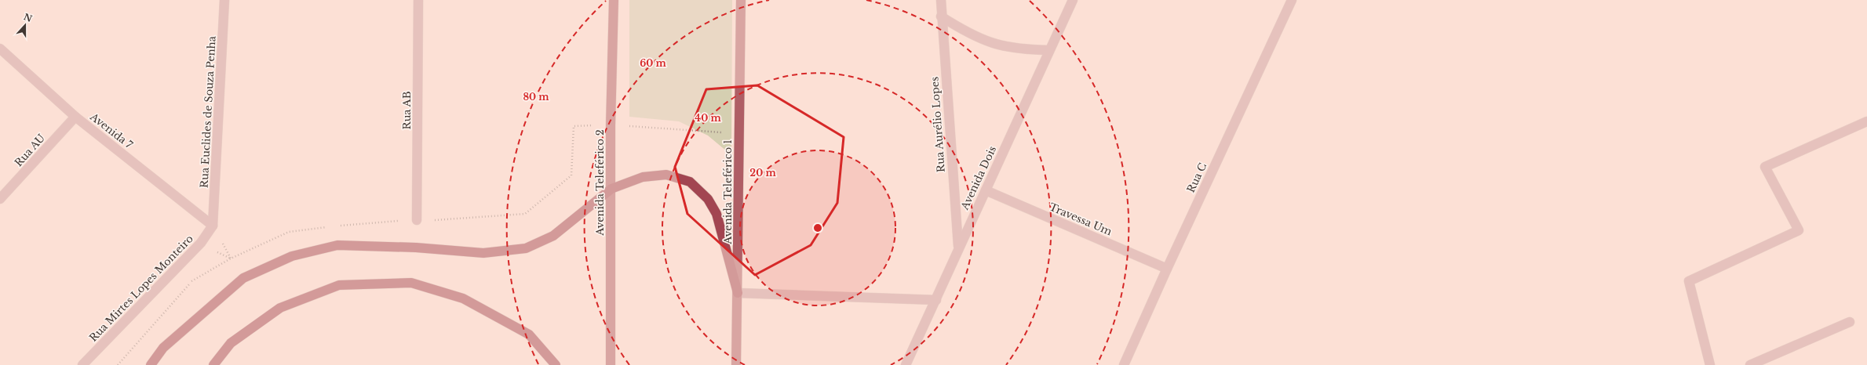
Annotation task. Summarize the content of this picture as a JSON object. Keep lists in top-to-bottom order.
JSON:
{
  "streets": {
    "main road": ["Avenida Teleférico 2", "Avenida Teleférico 1"],
    "street": [
      "Rua AB",
      "Rua Euclides de Souza Penha",
      "Rua Aurélio Lopes",
      "Avenida 7",
      "Rua AU",
      "Avenida Dois",
      "Rua C",
      "Travessa Um",
      "Rua Mirtes Lopes Monteiro"
    ]
  },
  "crossings": [
    ["Rua Euclides de Souza Penha", "Avenida 7"],
    ["Rua Euclides de Souza Penha", "Rua Mirtes Lopes Monteiro"],
    ["Rua Aurélio Lopes", "Avenida Dois"],
    ["Avenida 7", "Rua AU"],
    ["Avenida 7", "Rua Mirtes Lopes Monteiro"],
    ["Avenida Dois", "Travessa Um"],
    ["Rua C", "Travessa Um"]
  ],
  "north": "top",
  "rings": [
    "60 m",
    "80 m",
    "40 m",
    "20 m"
  ]
}
